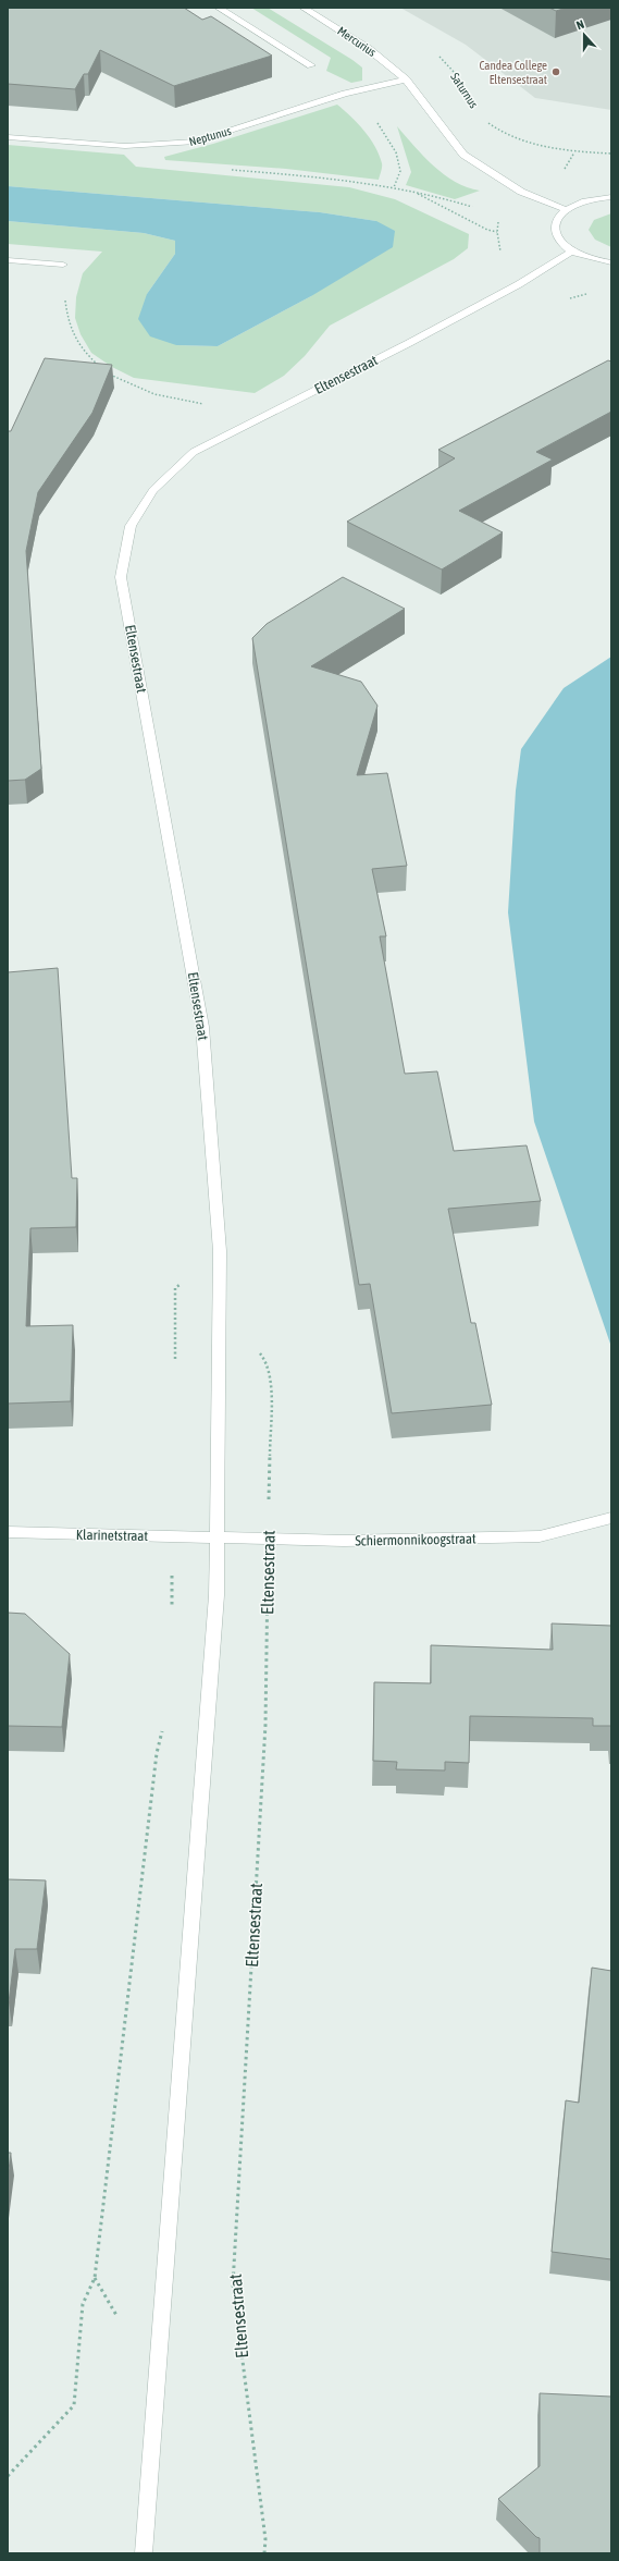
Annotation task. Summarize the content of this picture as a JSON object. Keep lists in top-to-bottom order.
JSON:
{
  "streets": {
    "street": [
      "Mercurius",
      "Neptunus",
      "Eltensestraat",
      "Klarinetstraat",
      "Schiermonnikoogstraat"
    ],
    "path": ["Saturnus"]
  },
  "crossings": [
    ["Mercurius", "Neptunus"],
    ["Eltensestraat", "Klarinetstraat"],
    ["Eltensestraat", "Schiermonnikoogstraat"],
    ["Klarinetstraat", "Schiermonnikoogstraat"]
  ],
  "places": ["Candea College Eltensestraat"],
  "north": "top"
}
